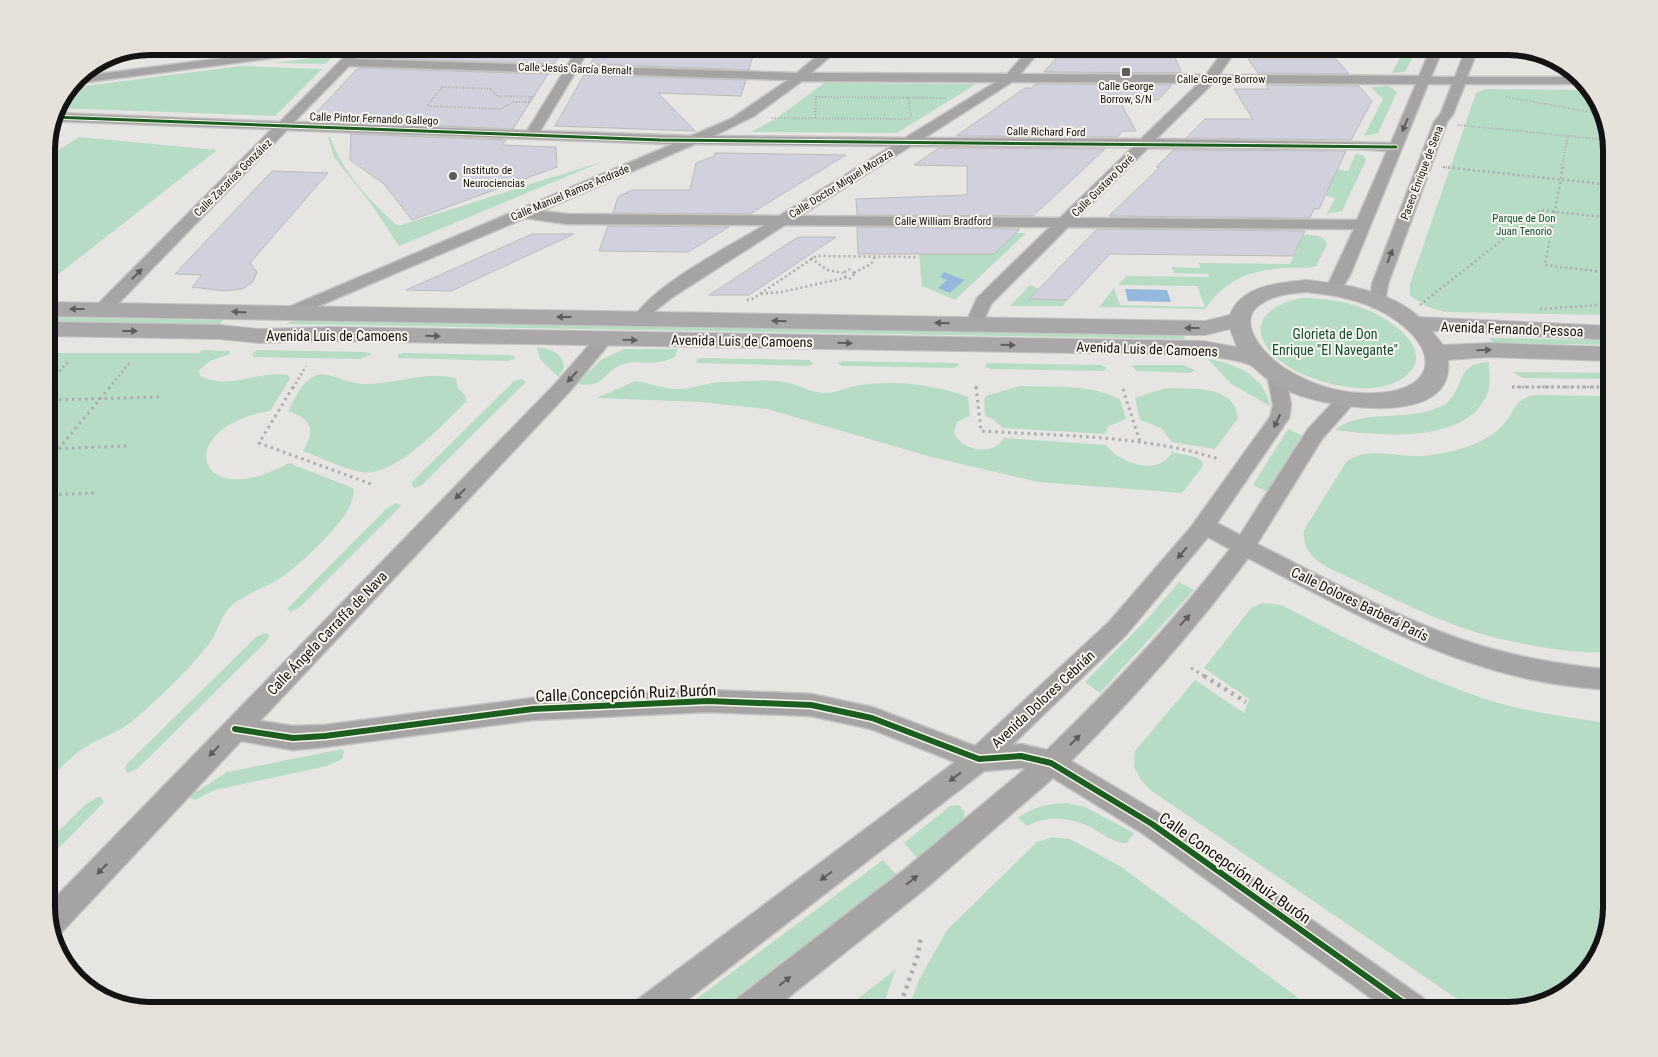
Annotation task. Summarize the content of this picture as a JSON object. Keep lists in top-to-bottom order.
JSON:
{
  "streets": {
    "main road": ["Avenida Fernando Pessoa", "Avenida Luis de Camoens"],
    "street": [
      "Calle Jesús García Bernalt",
      "Calle George Borrow",
      "Calle Pintor Fernando Gallego",
      "Calle Richard Ford",
      "Paseo Enrique de Sena",
      "Calle Zacarías González",
      "Calle Doctor Miguel Moraza",
      "Calle Gustavo Doré",
      "Calle Manuel Ramos Andrade",
      "Calle William Bradford",
      "Calle Dolores Barberá París",
      "Calle Ángela Carraffa de Nava",
      "Calle Concepción Ruiz Burón",
      "Avenida Dolores Cebrián"
    ]
  },
  "crossings": [
    ["Calle Jesús García Bernalt", "Calle George Borrow"],
    ["Calle Jesús García Bernalt", "Calle Zacarías González"],
    ["Calle Jesús García Bernalt", "Calle Manuel Ramos Andrade"],
    ["Calle George Borrow", "Paseo Enrique de Sena"],
    ["Calle George Borrow", "Calle Doctor Miguel Moraza"],
    ["Calle George Borrow", "Calle Gustavo Doré"],
    ["Calle George Borrow", "Calle Manuel Ramos Andrade"],
    ["Calle Pintor Fernando Gallego", "Calle Richard Ford"],
    ["Calle Pintor Fernando Gallego", "Calle Zacarías González"],
    ["Calle Pintor Fernando Gallego", "Calle Manuel Ramos Andrade"],
    ["Calle Richard Ford", "Calle Doctor Miguel Moraza"],
    ["Calle Richard Ford", "Calle Gustavo Doré"],
    ["Calle Richard Ford", "Calle Manuel Ramos Andrade"],
    ["Calle Zacarías González", "Avenida Luis de Camoens"],
    ["Calle Doctor Miguel Moraza", "Calle William Bradford"],
    ["Calle Doctor Miguel Moraza", "Avenida Luis de Camoens"],
    ["Calle Gustavo Doré", "Calle William Bradford"],
    ["Calle Gustavo Doré", "Avenida Luis de Camoens"],
    ["Calle Manuel Ramos Andrade", "Calle William Bradford"],
    ["Calle Manuel Ramos Andrade", "Avenida Luis de Camoens"],
    ["Avenida Luis de Camoens", "Calle Ángela Carraffa de Nava"],
    ["Calle Dolores Barberá París", "Avenida Dolores Cebrián"],
    ["Calle Ángela Carraffa de Nava", "Calle Concepción Ruiz Burón"],
    ["Calle Concepción Ruiz Burón", "Avenida Dolores Cebrián"]
  ],
  "one_way": ["Calle Zacarías González", "Calle Ángela Carraffa de Nava"],
  "parks": ["Parque de Don Juan Tenorio", "Glorieta de Don Enrique \"El Navegante\""],
  "places": {
    "transit": ["Calle George Borrow, S/N"],
    "other": ["Instituto de Neurociencias"]
  }
}
